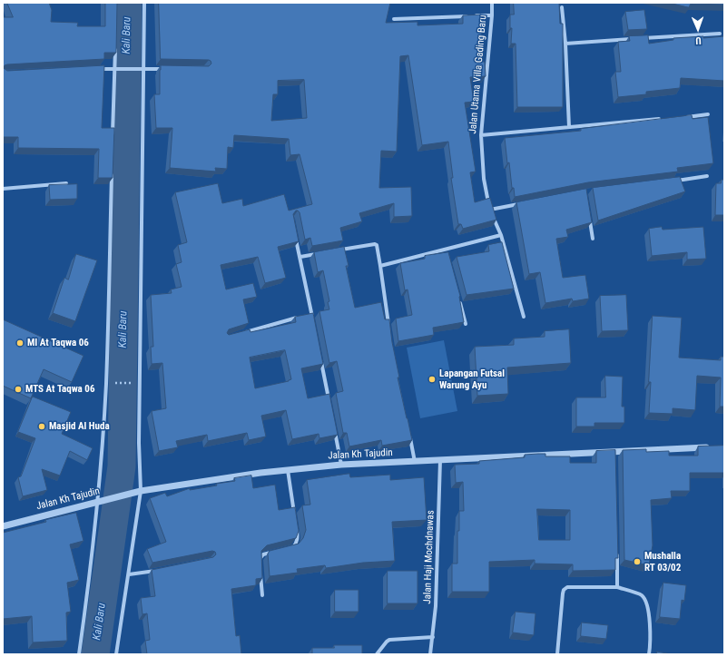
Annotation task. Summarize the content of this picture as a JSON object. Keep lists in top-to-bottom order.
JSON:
{
  "streets": {
    "street": ["Jalan Utama Villa Gading Baru", "Jalan Kh Tajudin", "Jalan Haji Mochdnawas"]
  },
  "crossings": [
    ["Jalan Kh Tajudin", "Jalan Haji Mochdnawas"]
  ],
  "water": ["Kali Baru"],
  "places": [
    "MI At Taqwa 06",
    "Lapangan Futsal Warung Ayu",
    "MTS At Taqwa 06",
    "Masjid Al Huda",
    "Mushalla RT 03/02"
  ],
  "north": "bottom"
}
